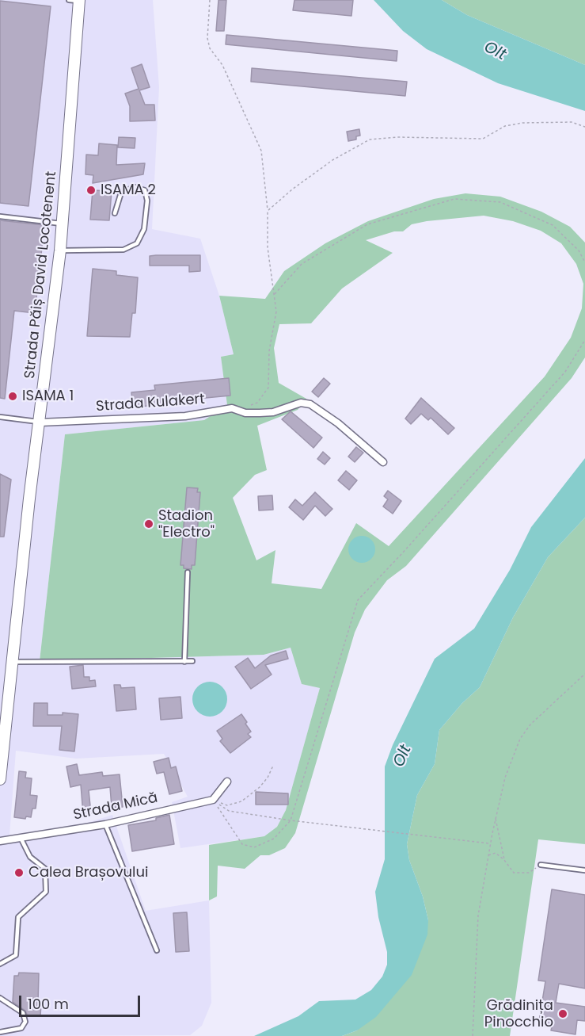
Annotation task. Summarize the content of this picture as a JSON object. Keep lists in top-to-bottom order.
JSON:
{
  "streets": {
    "main road": ["Strada Păiș David Locotenent"],
    "street": ["Strada Kulakert", "Strada Mică"]
  },
  "crossings": [
    ["Strada Păiș David Locotenent", "Strada Kulakert"]
  ],
  "water": ["Olt"],
  "places": [
    "ISAMA 2",
    "ISAMA 1",
    "Stadion \"Electro\"",
    "Calea Brașovului",
    "Grădinița Pinocchio"
  ],
  "scale_bar": "100 m"
}
